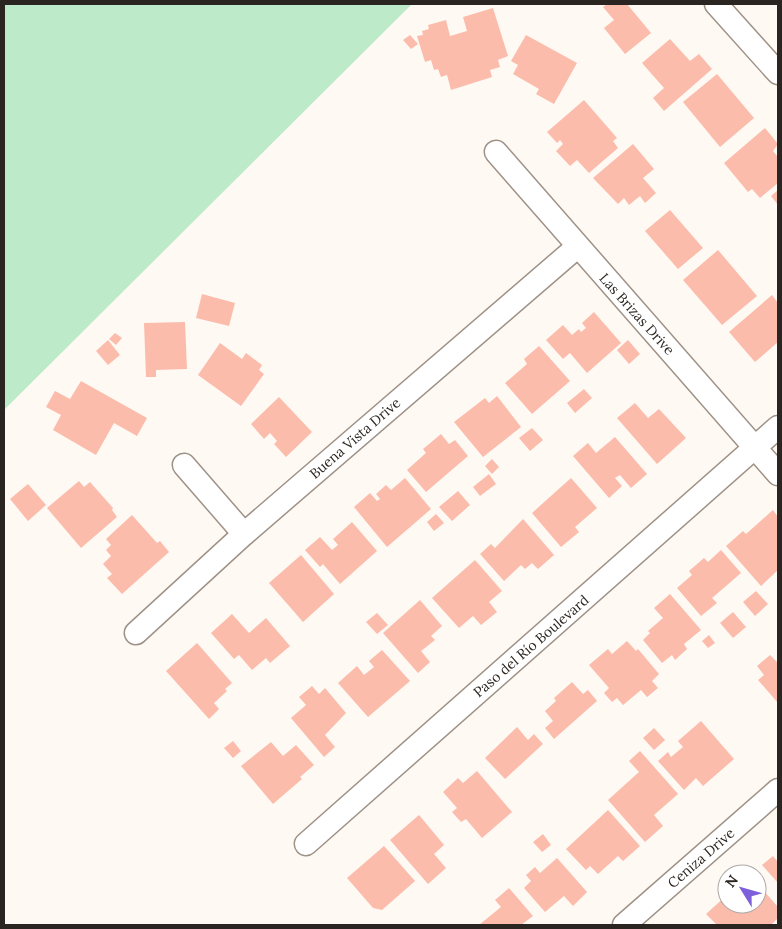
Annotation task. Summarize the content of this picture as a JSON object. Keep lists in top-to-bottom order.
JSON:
{
  "streets": {
    "street": [
      "Las Brizas Drive",
      "Buena Vista Drive",
      "Paso del Río Boulevard",
      "Ceniza Drive"
    ]
  },
  "crossings": [
    ["Las Brizas Drive", "Buena Vista Drive"],
    ["Las Brizas Drive", "Paso del Río Boulevard"]
  ],
  "north": "top left"
}
